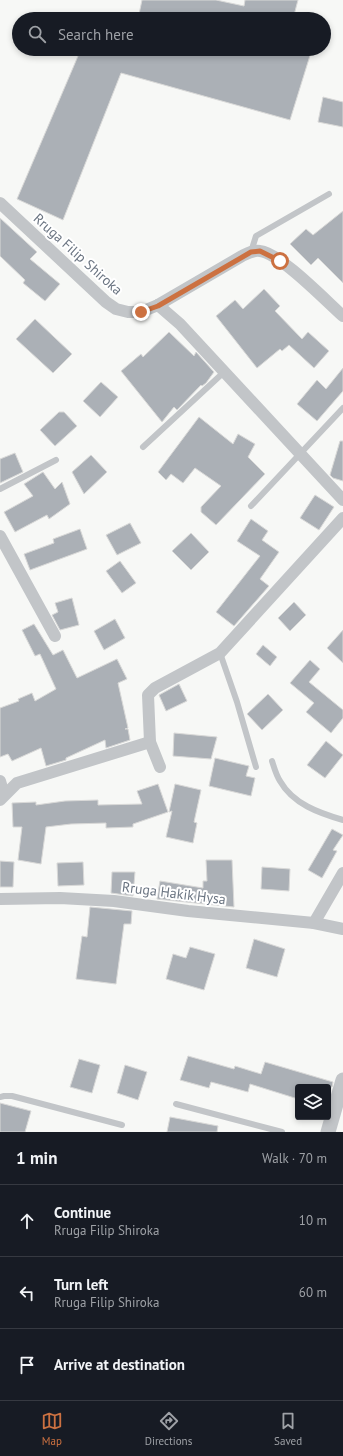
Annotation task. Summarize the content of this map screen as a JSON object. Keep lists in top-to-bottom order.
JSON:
{
  "streets": {
    "street": ["Rruga Filip Shiroka", "Rruga Hakik Hysa"]
  },
  "page": {
    "search": "Search here",
    "heading": ["1 min", "Walk · 70 m"],
    "list": [
      ["Continue", "Rruga Filip Shiroka", "10 m"],
      ["Turn left", "Rruga Filip Shiroka", "60 m"],
      "Arrive at destination"
    ],
    "nav": ["Map", "Directions", "Saved"]
  }
}
